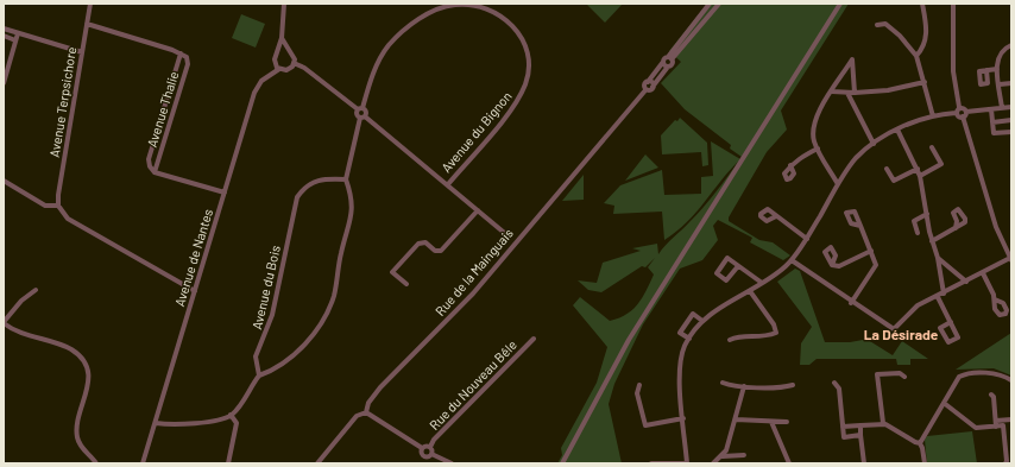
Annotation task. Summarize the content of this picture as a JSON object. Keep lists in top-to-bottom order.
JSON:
{
  "streets": {
    "street": [
      "Avenue Terpsichore",
      "Avenue Thalie",
      "Avenue du Bignon",
      "Avenue de Nantes",
      "Rue de la Mainguais",
      "Avenue du Bois",
      "Rue du Nouveau Bêle"
    ]
  },
  "crossings": [
    ["Avenue Terpsichore", "Avenue Thalie"]
  ],
  "districts": ["La Désirade"]
}
